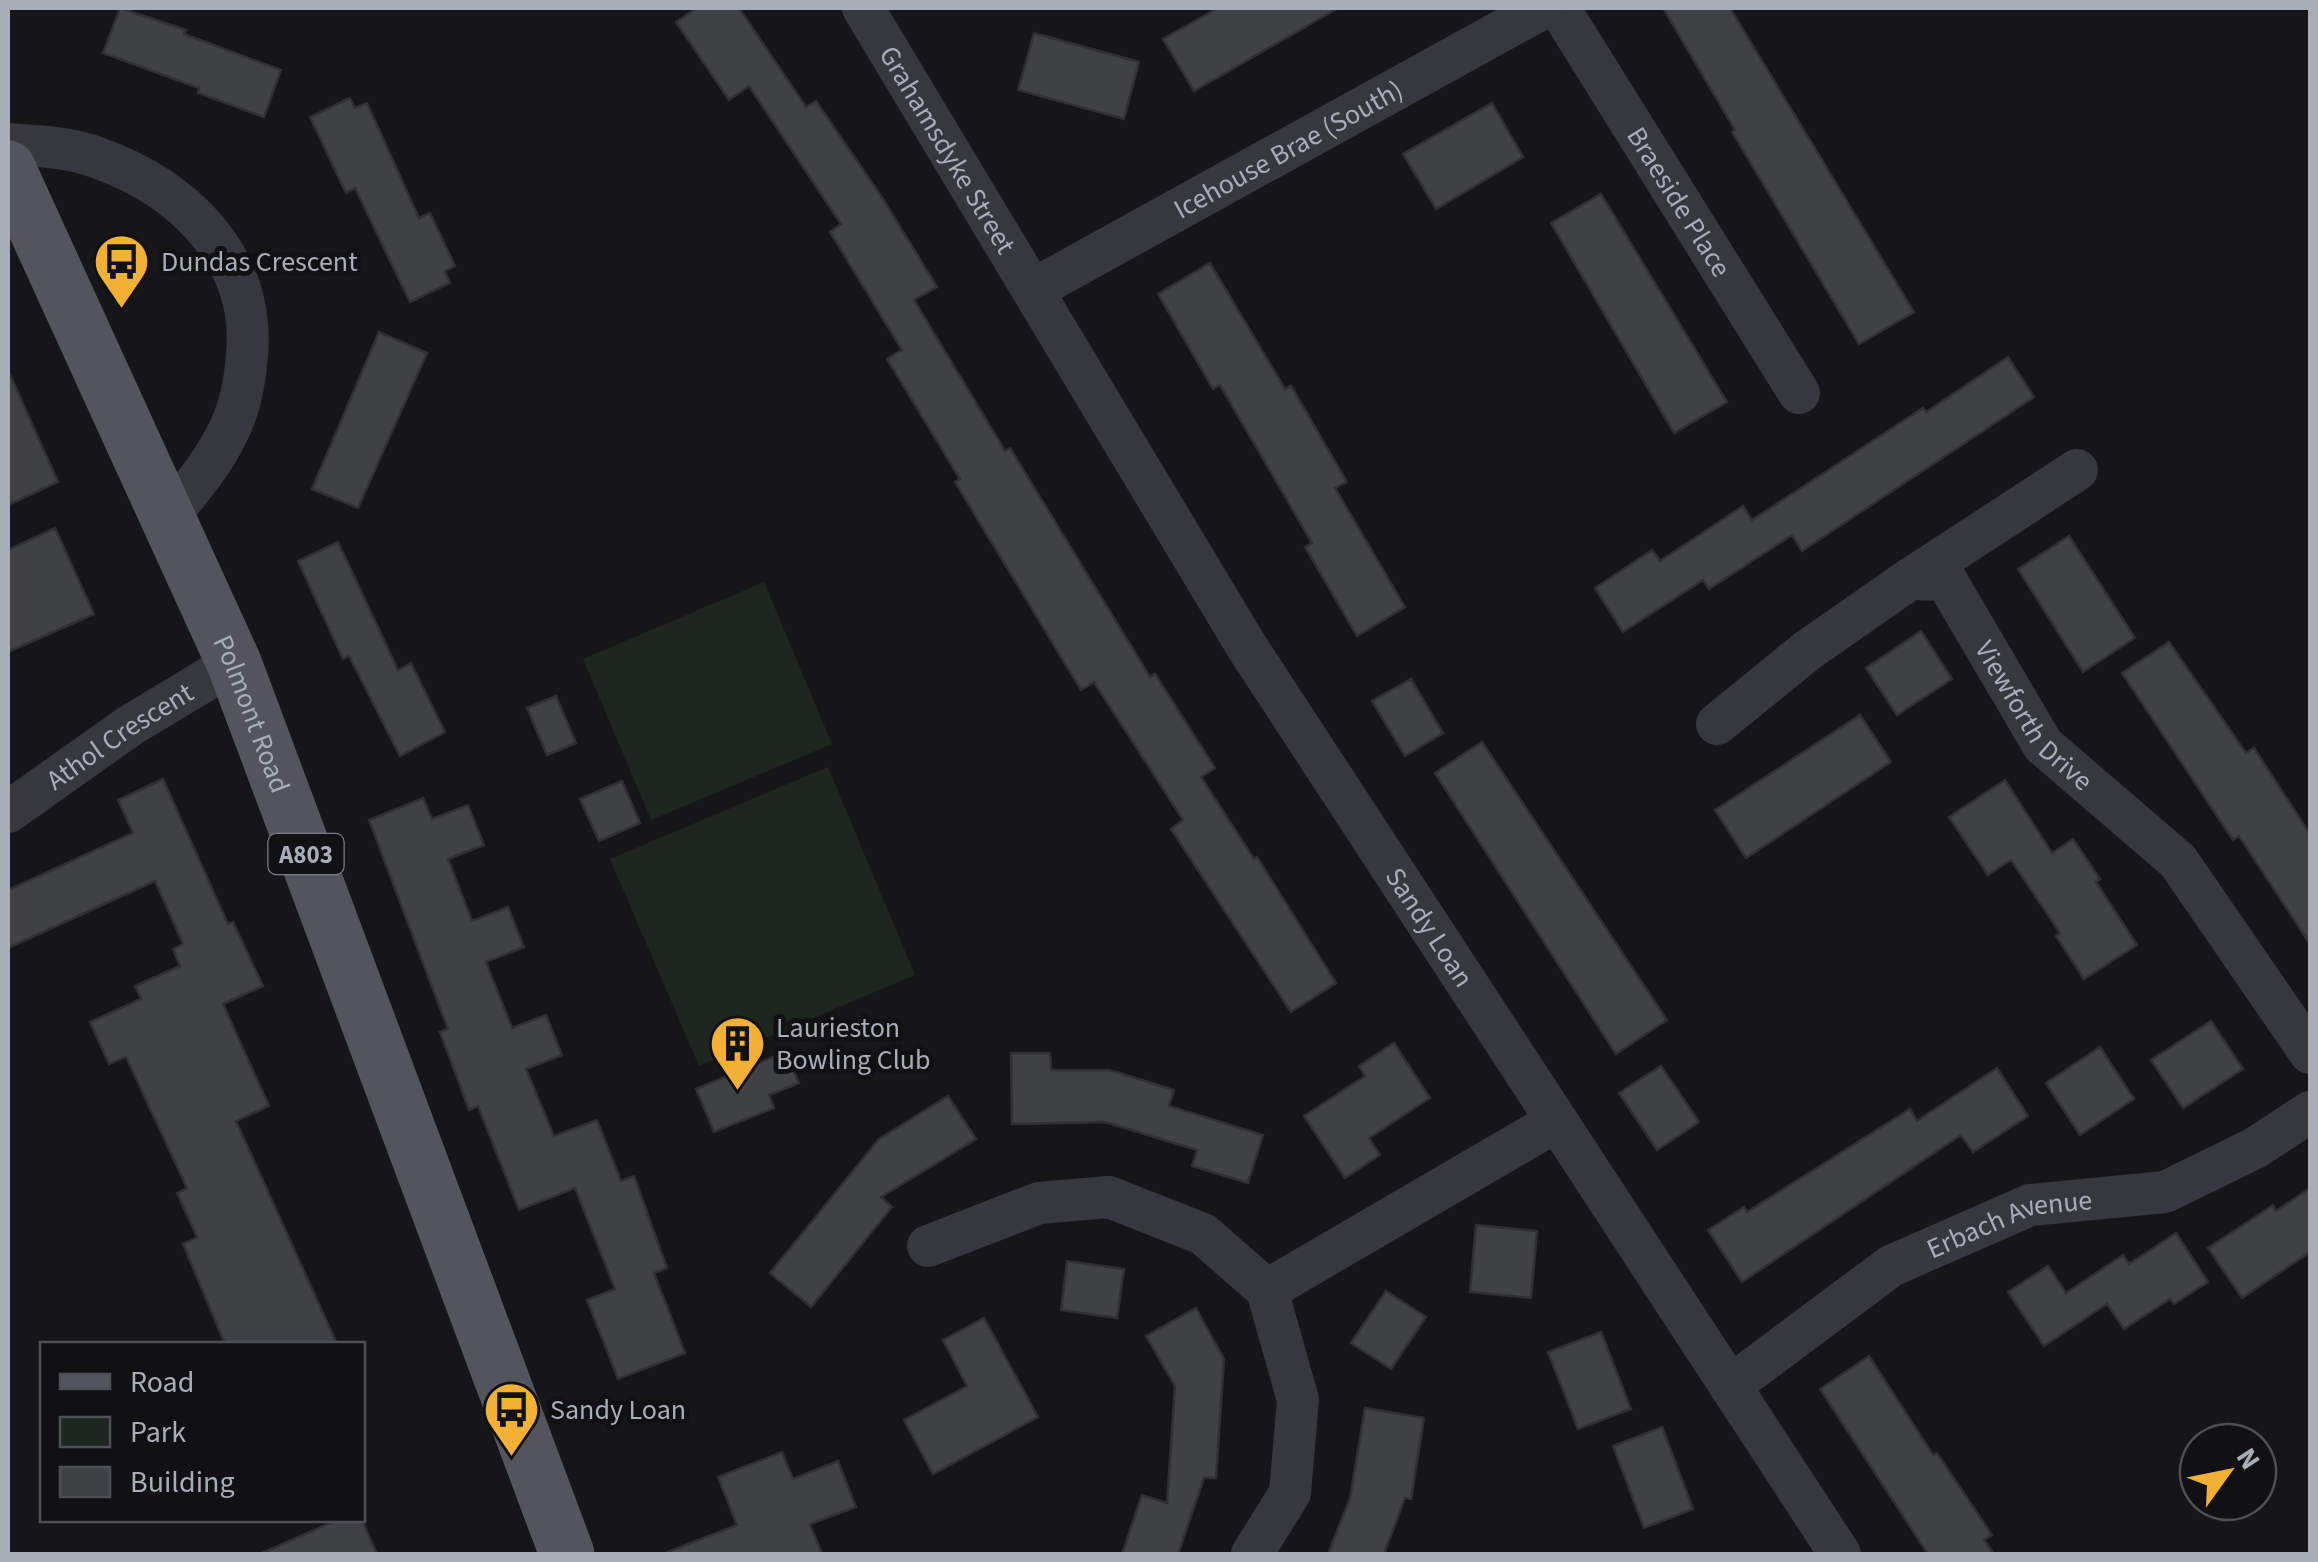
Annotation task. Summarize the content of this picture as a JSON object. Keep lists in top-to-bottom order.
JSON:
{
  "streets": {
    "main road": ["Polmont Road", "A803"],
    "street": [
      "Grahamsdyke Street",
      "Icehouse Brae (South)",
      "Braeside Place",
      "Viewforth Drive",
      "Athol Crescent",
      "Sandy Loan",
      "Erbach Avenue"
    ]
  },
  "crossings": [
    ["Grahamsdyke Street", "Icehouse Brae (South)"],
    ["Grahamsdyke Street", "Sandy Loan"],
    ["Icehouse Brae (South)", "Braeside Place"],
    ["Icehouse Brae (South)", "Sandy Loan"],
    ["Polmont Road", "Athol Crescent"],
    ["Sandy Loan", "Erbach Avenue"]
  ],
  "places": {
    "bus stop": ["Dundas Crescent", "Sandy Loan"],
    "building": ["Laurieston Bowling Club"]
  },
  "legend": ["Road", "Park", "Building"],
  "north": "top right"
}
